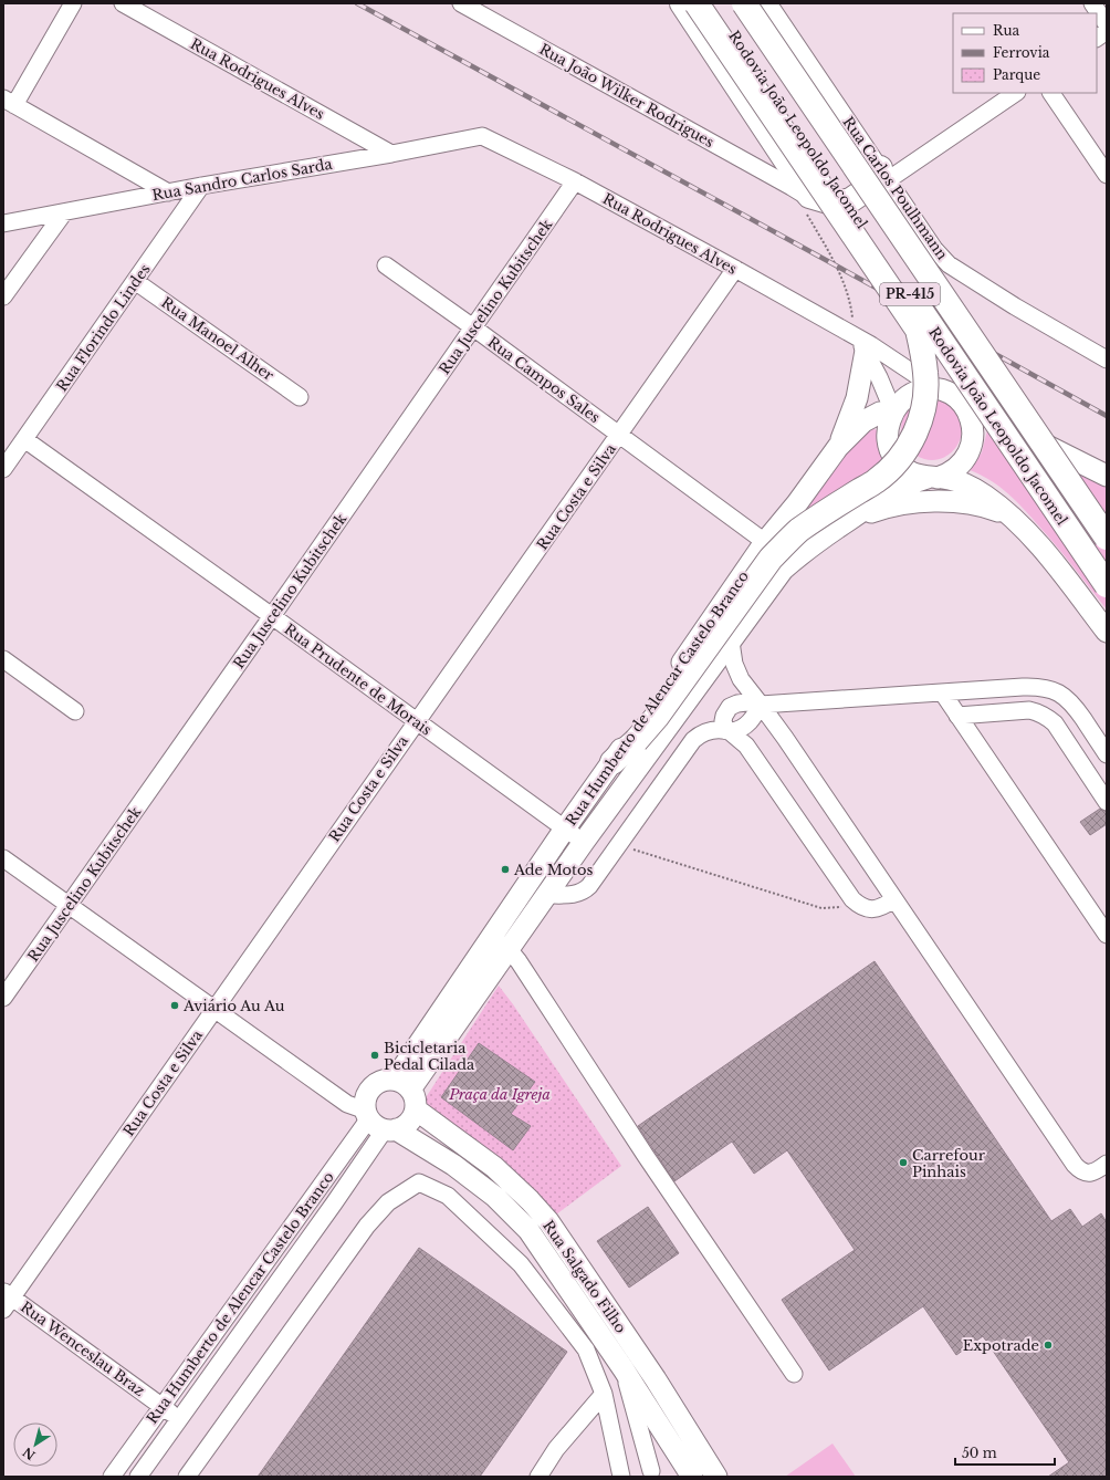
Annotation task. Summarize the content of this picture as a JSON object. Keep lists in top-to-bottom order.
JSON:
{
  "streets": {
    "highway": ["Rodovia João Leopoldo Jacomel", "PR-415"],
    "main road": ["Rua Humberto de Alencar Castelo Branco", "Rua Salgado Filho"],
    "street": [
      "Rua Rodrigues Alves",
      "Rua João Wilker Rodrigues",
      "Rua Sandro Carlos Sarda",
      "Rua Carlos Poulhmann",
      "Rua Juscelino Kubitschek",
      "Rua Florindo Lindes",
      "Rua Manoel Alher",
      "Rua Campos Sales",
      "Rua Costa e Silva",
      "Rua Prudente de Morais",
      "Rua Wenceslau Braz"
    ]
  },
  "crossings": [
    ["Rua Rodrigues Alves", "Rua Sandro Carlos Sarda"],
    ["Rua Rodrigues Alves", "Rua Juscelino Kubitschek"],
    ["Rua Rodrigues Alves", "Rua Costa e Silva"],
    ["Rua Rodrigues Alves", "Rua Humberto de Alencar Castelo Branco"],
    ["Rua João Wilker Rodrigues", "Rua Carlos Poulhmann"],
    ["Rua Sandro Carlos Sarda", "Rua Florindo Lindes"],
    ["Rua Juscelino Kubitschek", "Rua Campos Sales"],
    ["Rua Juscelino Kubitschek", "Rua Prudente de Morais"],
    ["Rua Florindo Lindes", "Rua Manoel Alher"],
    ["Rua Florindo Lindes", "Rua Prudente de Morais"],
    ["Rua Campos Sales", "Rua Costa e Silva"],
    ["Rua Campos Sales", "Rua Humberto de Alencar Castelo Branco"],
    ["Rua Costa e Silva", "Rua Prudente de Morais"],
    ["Rua Costa e Silva", "Rua Wenceslau Braz"],
    ["Rua Prudente de Morais", "Rua Humberto de Alencar Castelo Branco"],
    ["Rua Humberto de Alencar Castelo Branco", "Rua Salgado Filho"],
    ["Rua Humberto de Alencar Castelo Branco", "Rua Wenceslau Braz"]
  ],
  "parks": ["Praça da Igreja"],
  "places": [
    "Ade Motos",
    "Aviário Au Au",
    "Bicicletaria Pedal Cilada",
    "Carrefour Pinhais",
    "Expotrade"
  ],
  "legend": ["Rua", "Ferrovia", "Parque"],
  "scale_bar": "50 m",
  "north": "bottom left"
}
